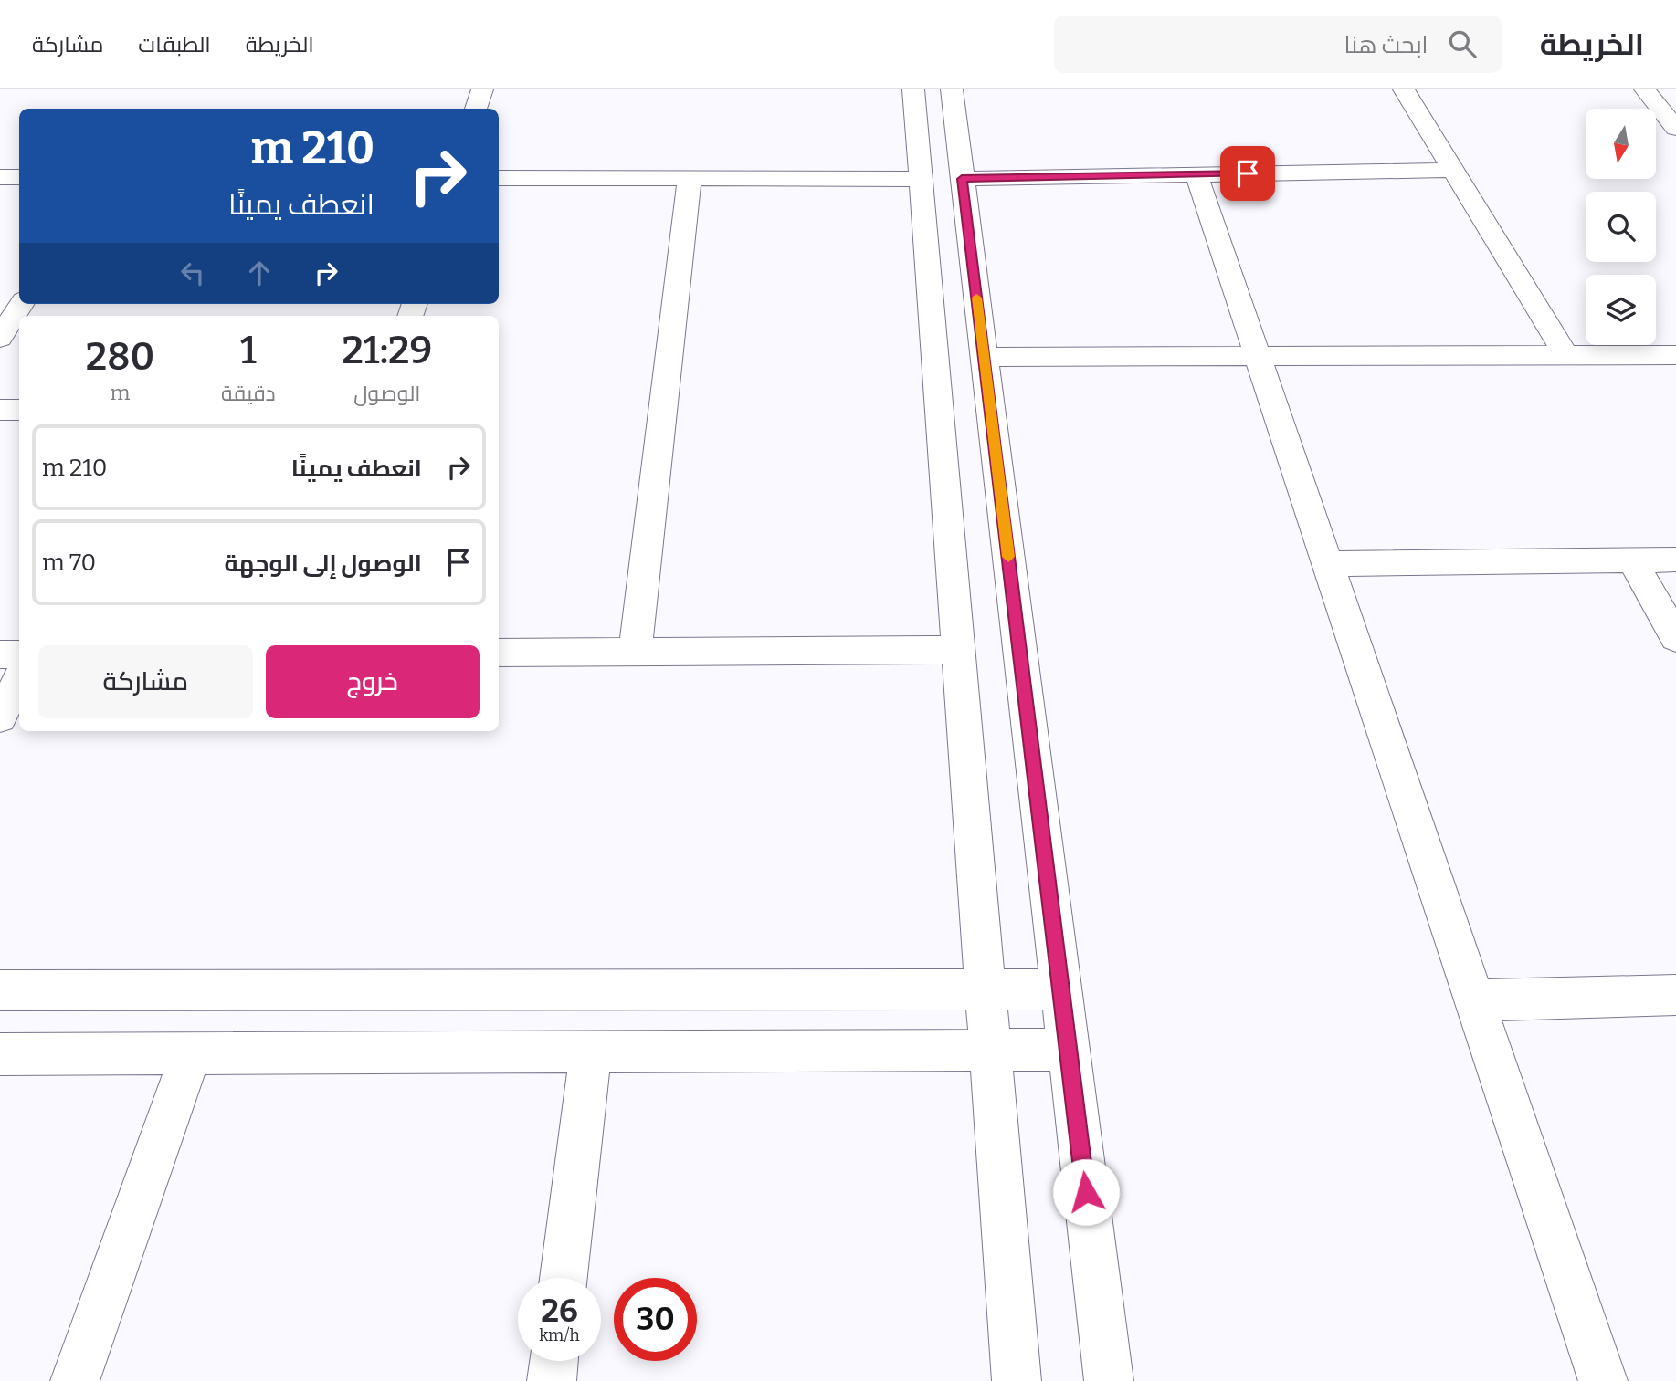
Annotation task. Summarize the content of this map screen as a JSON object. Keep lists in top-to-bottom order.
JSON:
{
  "north": "bottom",
  "page": {
    "header": "الخريطة",
    "search": "ابحث هنا",
    "nav": ["الخريطة", "الطبقات", "مشاركة"],
    "turn": ["210 m", "انعطف يمينًا"],
    "eta": [
      "21:29",
      "الوصول",
      "1",
      "دقيقة",
      "280",
      "m"
    ],
    "list": [
      {
        "name": "انعطف يمينًا",
        "value": "210 m"
      },
      {
        "name": "الوصول إلى الوجهة",
        "value": "70 m"
      }
    ],
    "buttons": ["خروج", "مشاركة"],
    "speed": "26 km/h",
    "limit": "30"
  }
}
